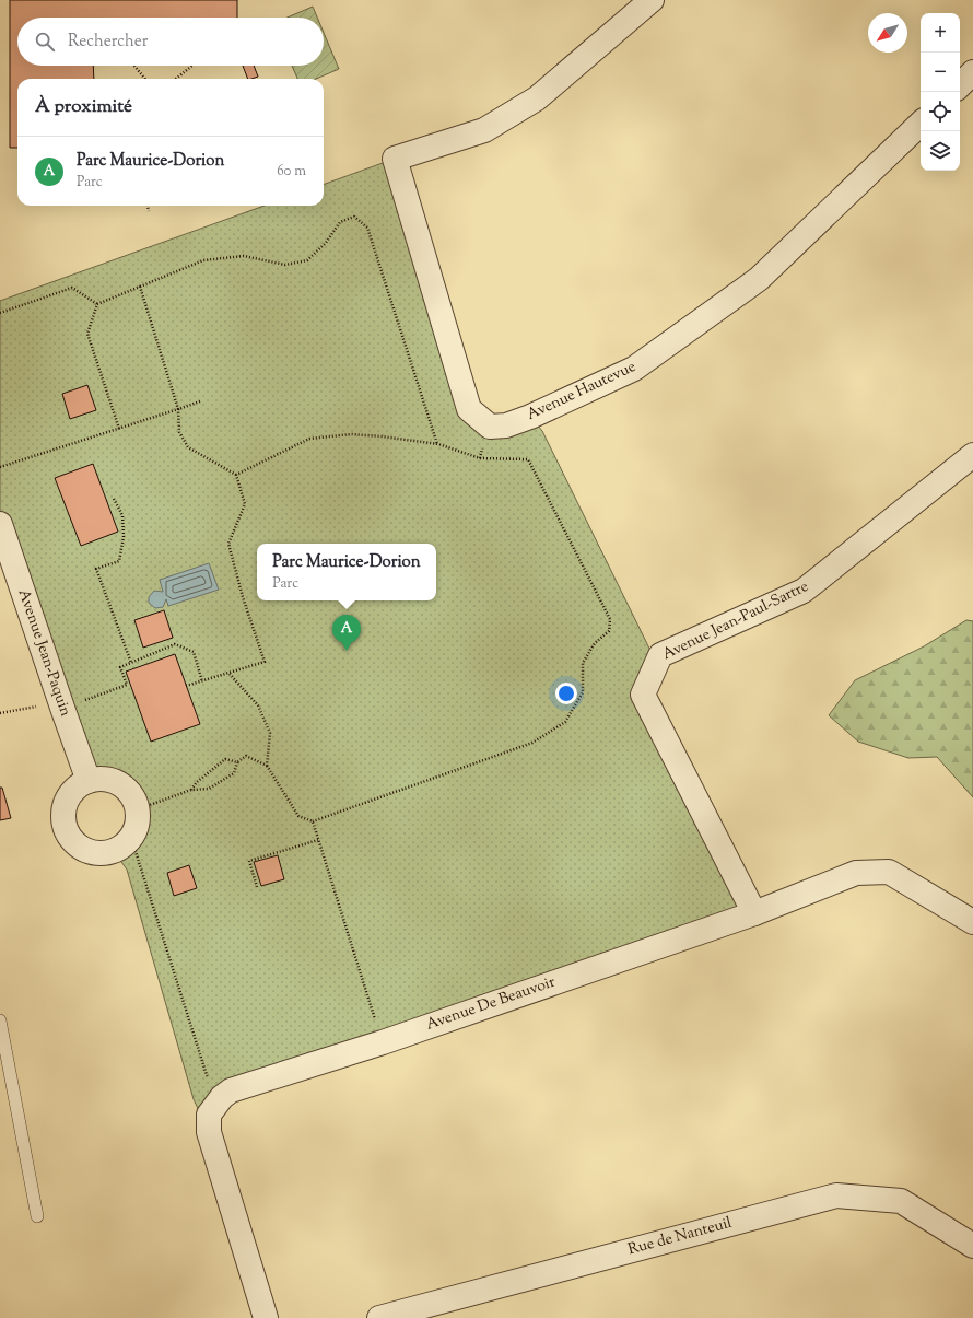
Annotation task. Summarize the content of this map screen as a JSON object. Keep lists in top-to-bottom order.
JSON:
{
  "streets": {
    "street": [
      "Avenue Hautevue",
      "Avenue Jean-Paul-Sartre",
      "Avenue Jean-Paquin",
      "Avenue De Beauvoir",
      "Rue de Nanteuil"
    ]
  },
  "crossings": [
    ["Avenue Jean-Paul-Sartre", "Avenue De Beauvoir"]
  ],
  "north": "bottom left",
  "page": {
    "map_buttons": ["+", "−"],
    "search": "Rechercher",
    "heading": "À proximité",
    "list": [
      {
        "mark": "A",
        "name": "Parc Maurice-Dorion",
        "note": "Parc",
        "value": "60 m"
      }
    ],
    "popup": ["Parc Maurice-Dorion", "Parc"],
    "pins": "A"
  }
}
